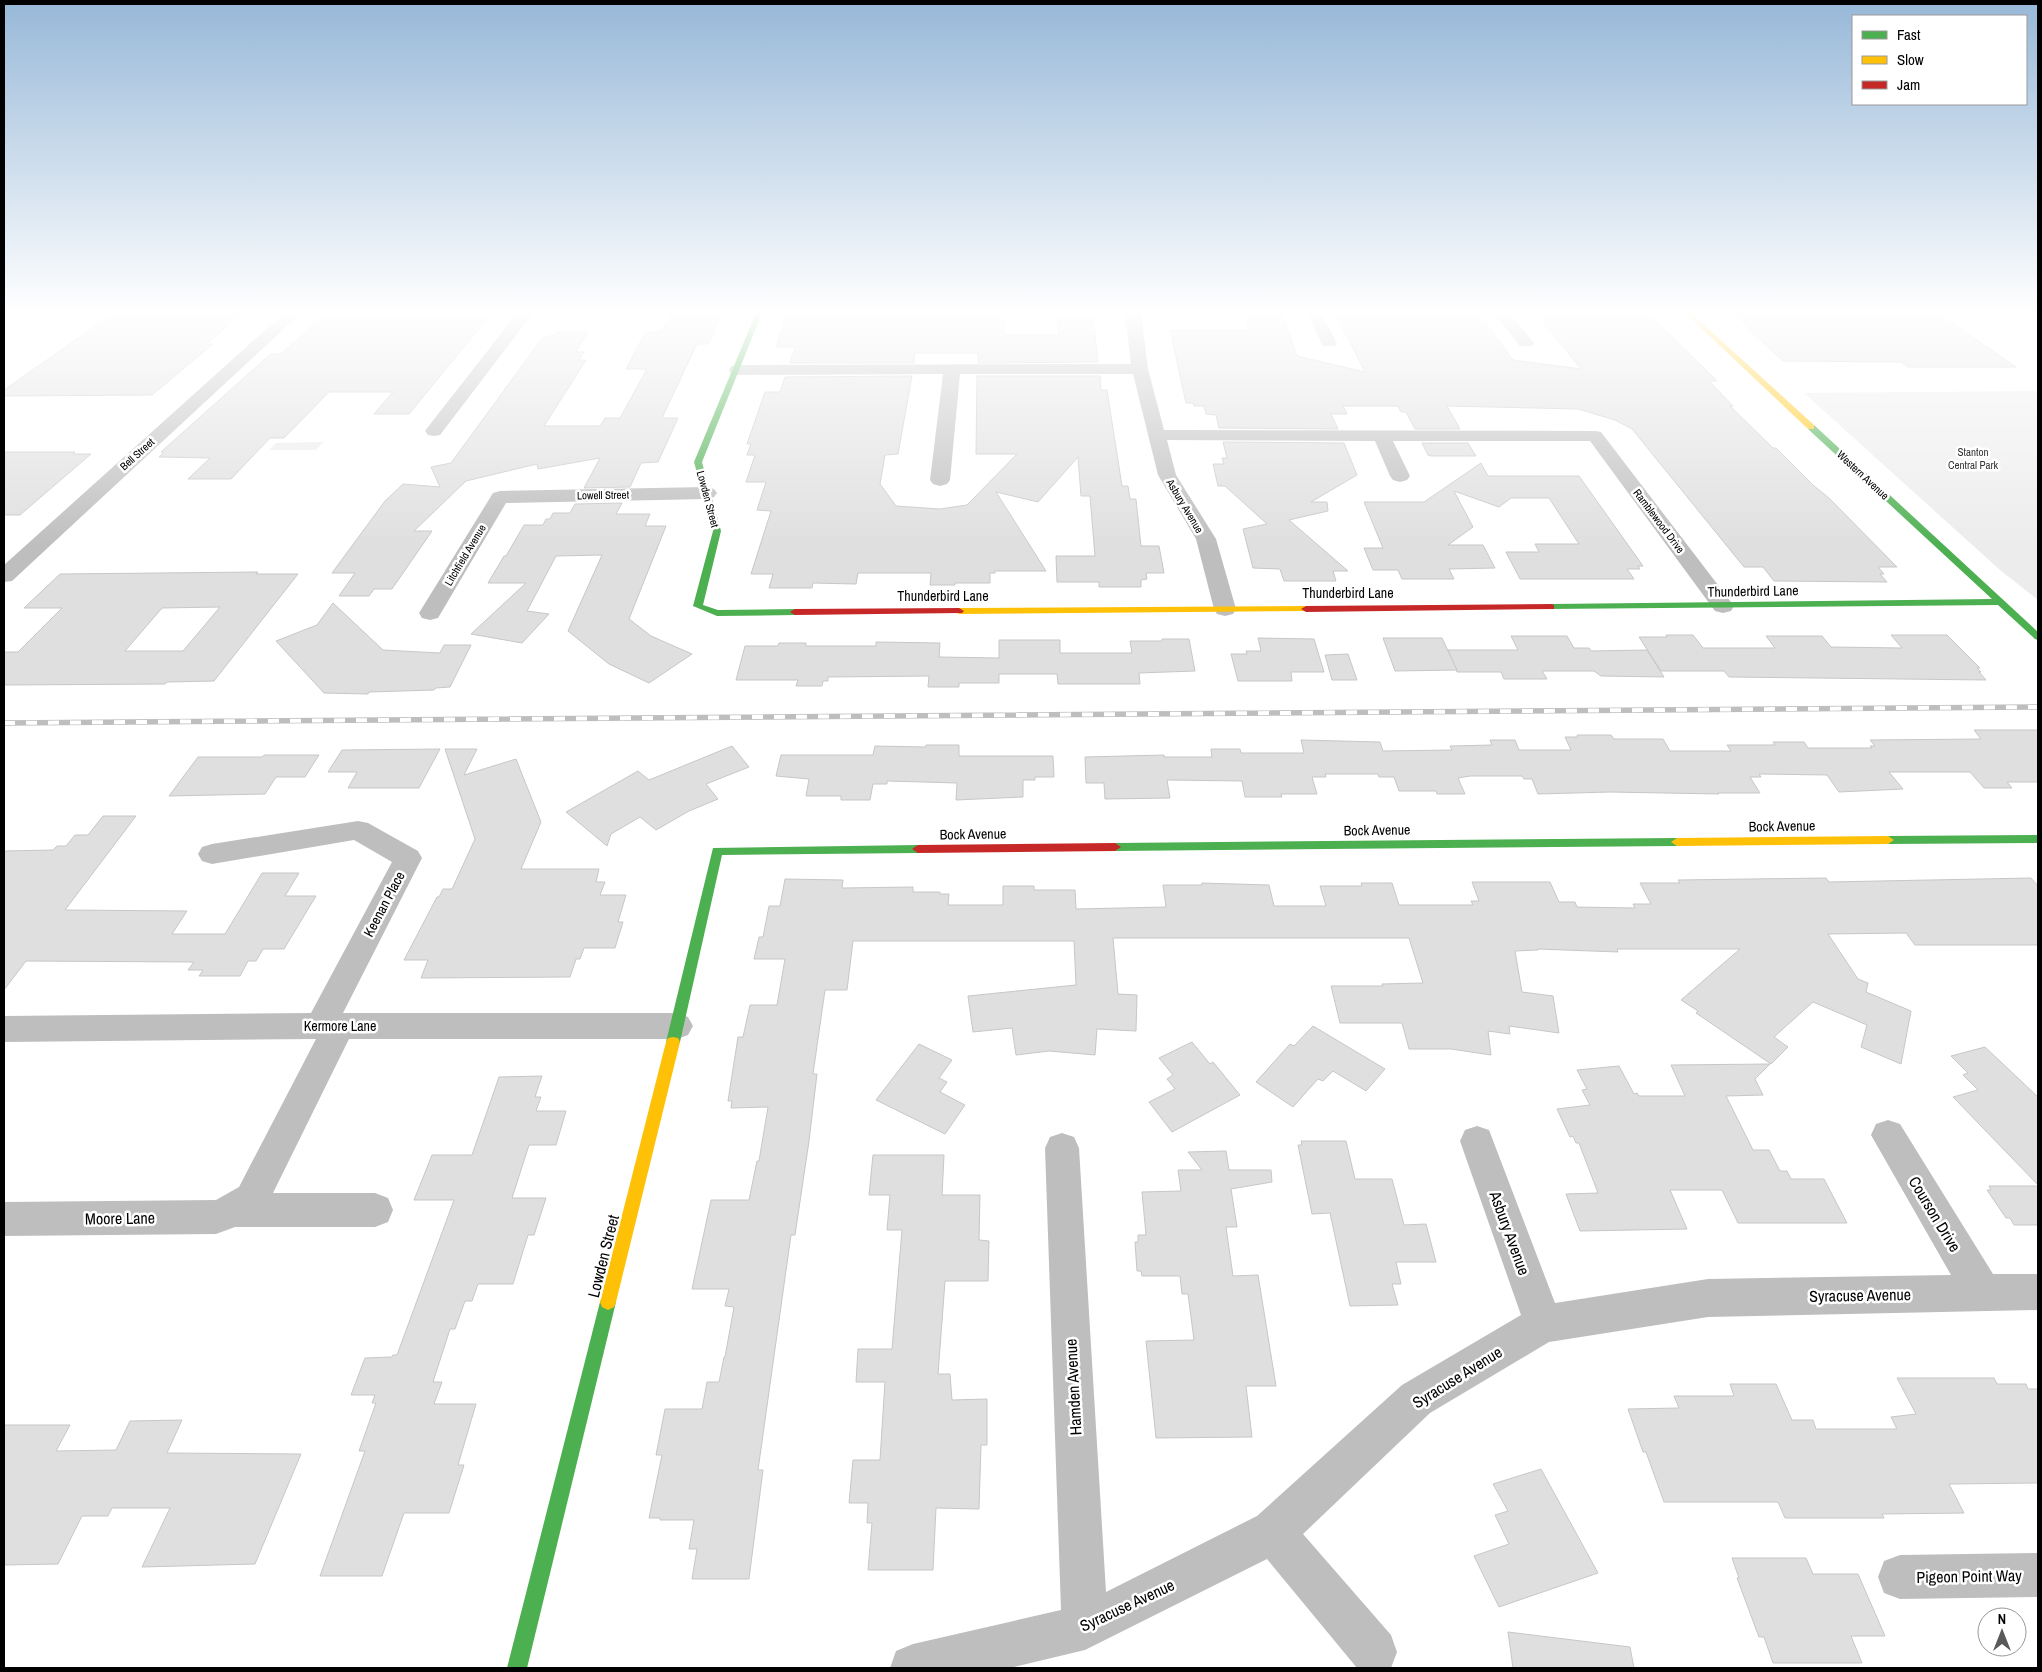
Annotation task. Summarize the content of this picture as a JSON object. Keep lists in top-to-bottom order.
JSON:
{
  "streets": {
    "street": [
      "Bell Street",
      "Western Avenue",
      "Lowell Street",
      "Lowden Street",
      "Asbury Avenue",
      "Ramblewood Drive",
      "Litchfield Avenue",
      "Thunderbird Lane",
      "Bock Avenue",
      "Keenan Place",
      "Kermore Lane",
      "Courson Drive",
      "Moore Lane",
      "Syracuse Avenue",
      "Hamden Avenue",
      "Pigeon Point Way"
    ]
  },
  "crossings": [
    ["Western Avenue", "Thunderbird Lane"],
    ["Lowell Street", "Lowden Street"],
    ["Lowell Street", "Litchfield Avenue"],
    ["Lowden Street", "Thunderbird Lane"],
    ["Lowden Street", "Bock Avenue"],
    ["Lowden Street", "Kermore Lane"],
    ["Asbury Avenue", "Thunderbird Lane"],
    ["Asbury Avenue", "Syracuse Avenue"],
    ["Ramblewood Drive", "Thunderbird Lane"],
    ["Keenan Place", "Kermore Lane"],
    ["Keenan Place", "Moore Lane"],
    ["Kermore Lane", "Moore Lane"],
    ["Courson Drive", "Syracuse Avenue"],
    ["Syracuse Avenue", "Hamden Avenue"]
  ],
  "parks": ["Stanton Central Park"],
  "legend": ["Fast", "Slow", "Jam"],
  "north": "top"
}
